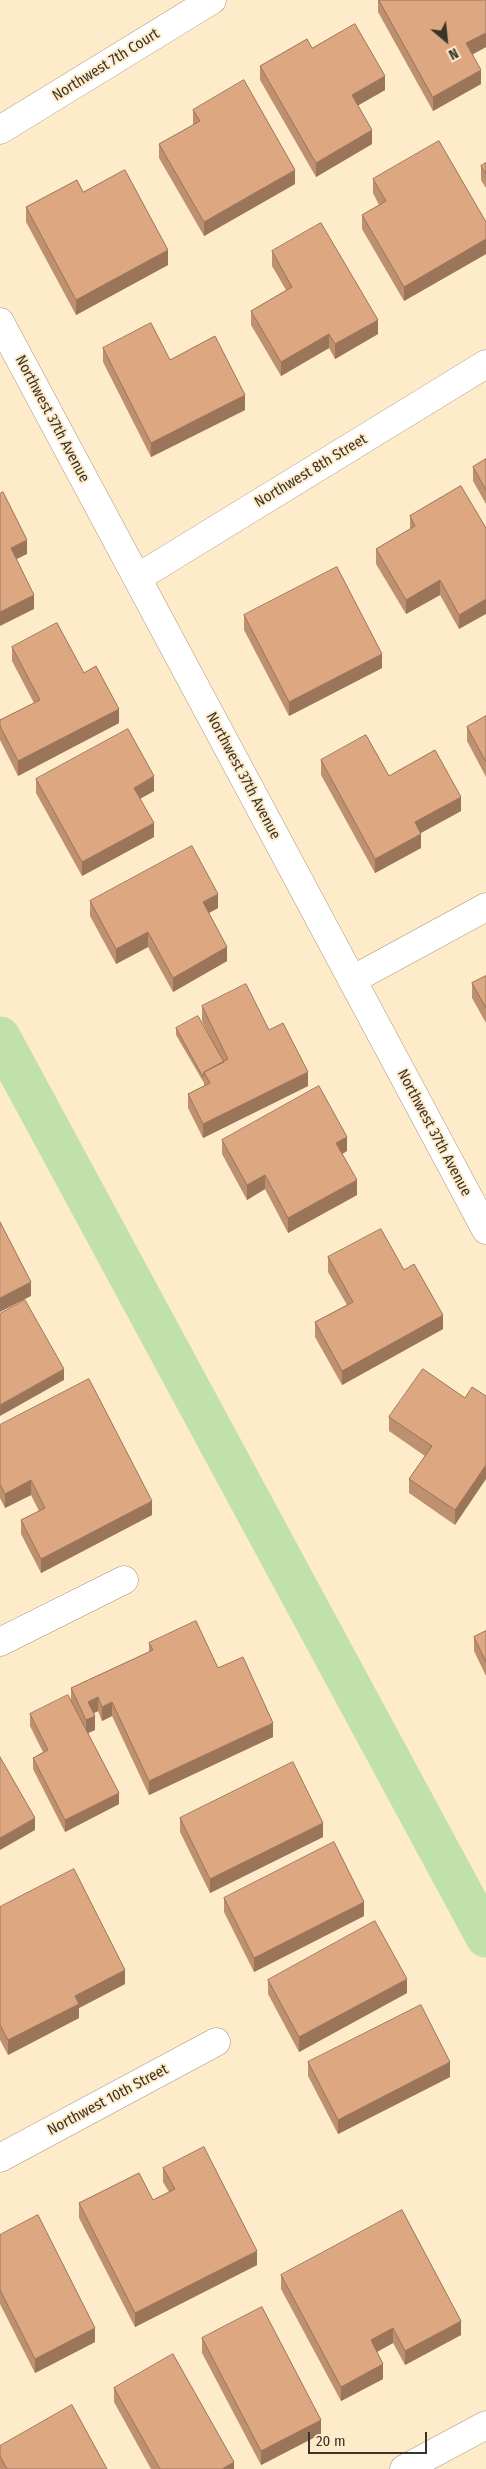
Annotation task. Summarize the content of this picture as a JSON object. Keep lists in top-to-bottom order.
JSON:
{
  "streets": {
    "street": [
      "Northwest 7th Court",
      "Northwest 37th Avenue",
      "Northwest 8th Street",
      "Northwest 10th Street"
    ]
  },
  "crossings": [
    ["Northwest 37th Avenue", "Northwest 8th Street"]
  ],
  "scale_bar": "20 m",
  "north": "bottom right"
}
